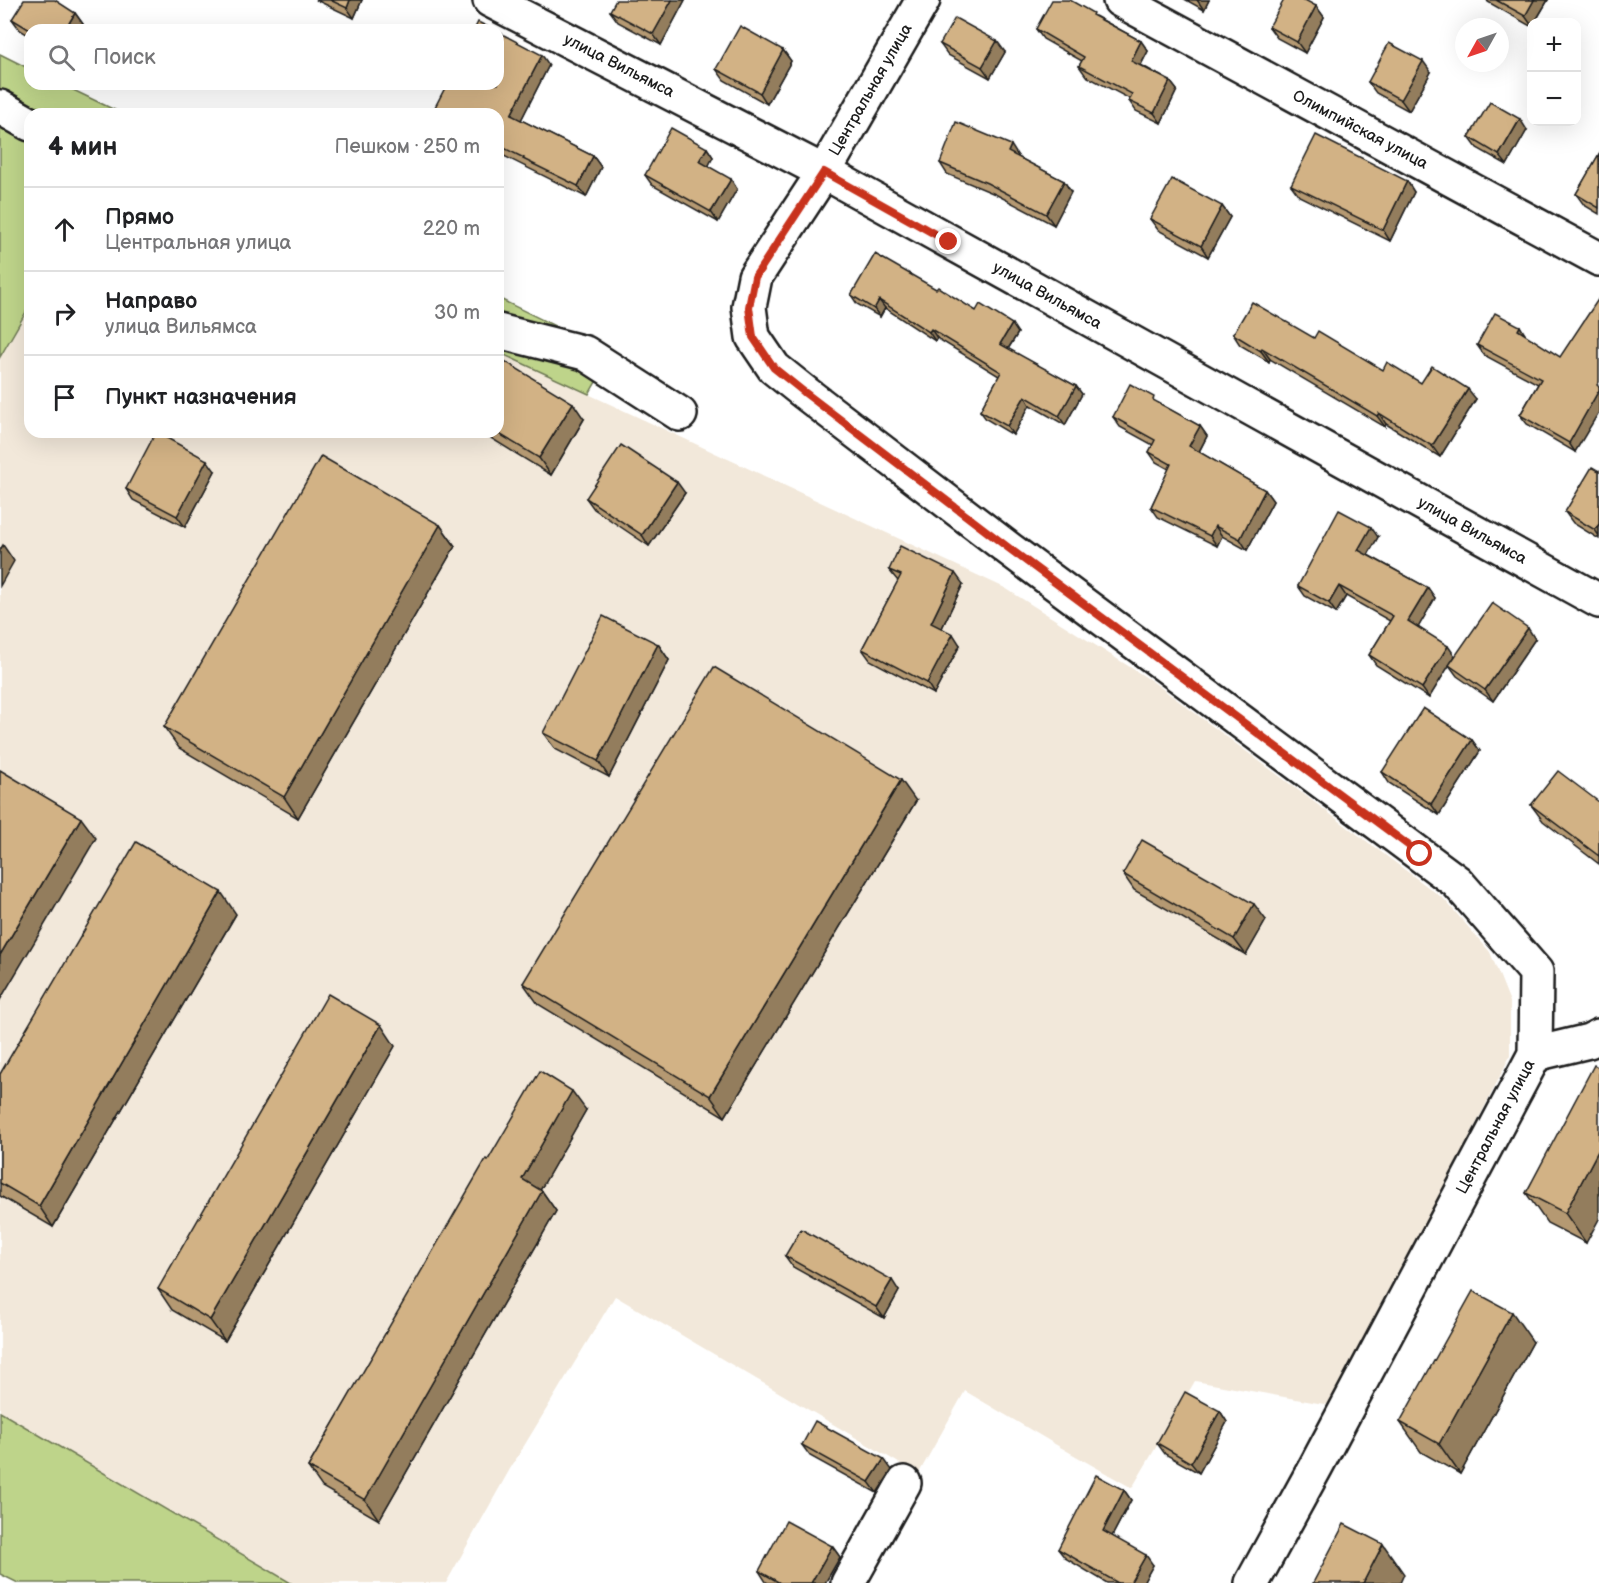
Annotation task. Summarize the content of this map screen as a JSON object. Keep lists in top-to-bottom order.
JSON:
{
  "streets": {
    "street": ["улица Вильямса", "Центральная улица", "Олимпийская улица"]
  },
  "crossings": [
    ["улица Вильямса", "Центральная улица"]
  ],
  "north": "bottom left",
  "page": {
    "map_buttons": ["+", "−"],
    "search": "Поиск",
    "heading": ["4 мин", "Пешком · 250 m"],
    "list": [
      ["Прямо", "Центральная улица", "220 m"],
      ["Направо", "улица Вильямса", "30 m"],
      "Пункт назначения"
    ]
  }
}
